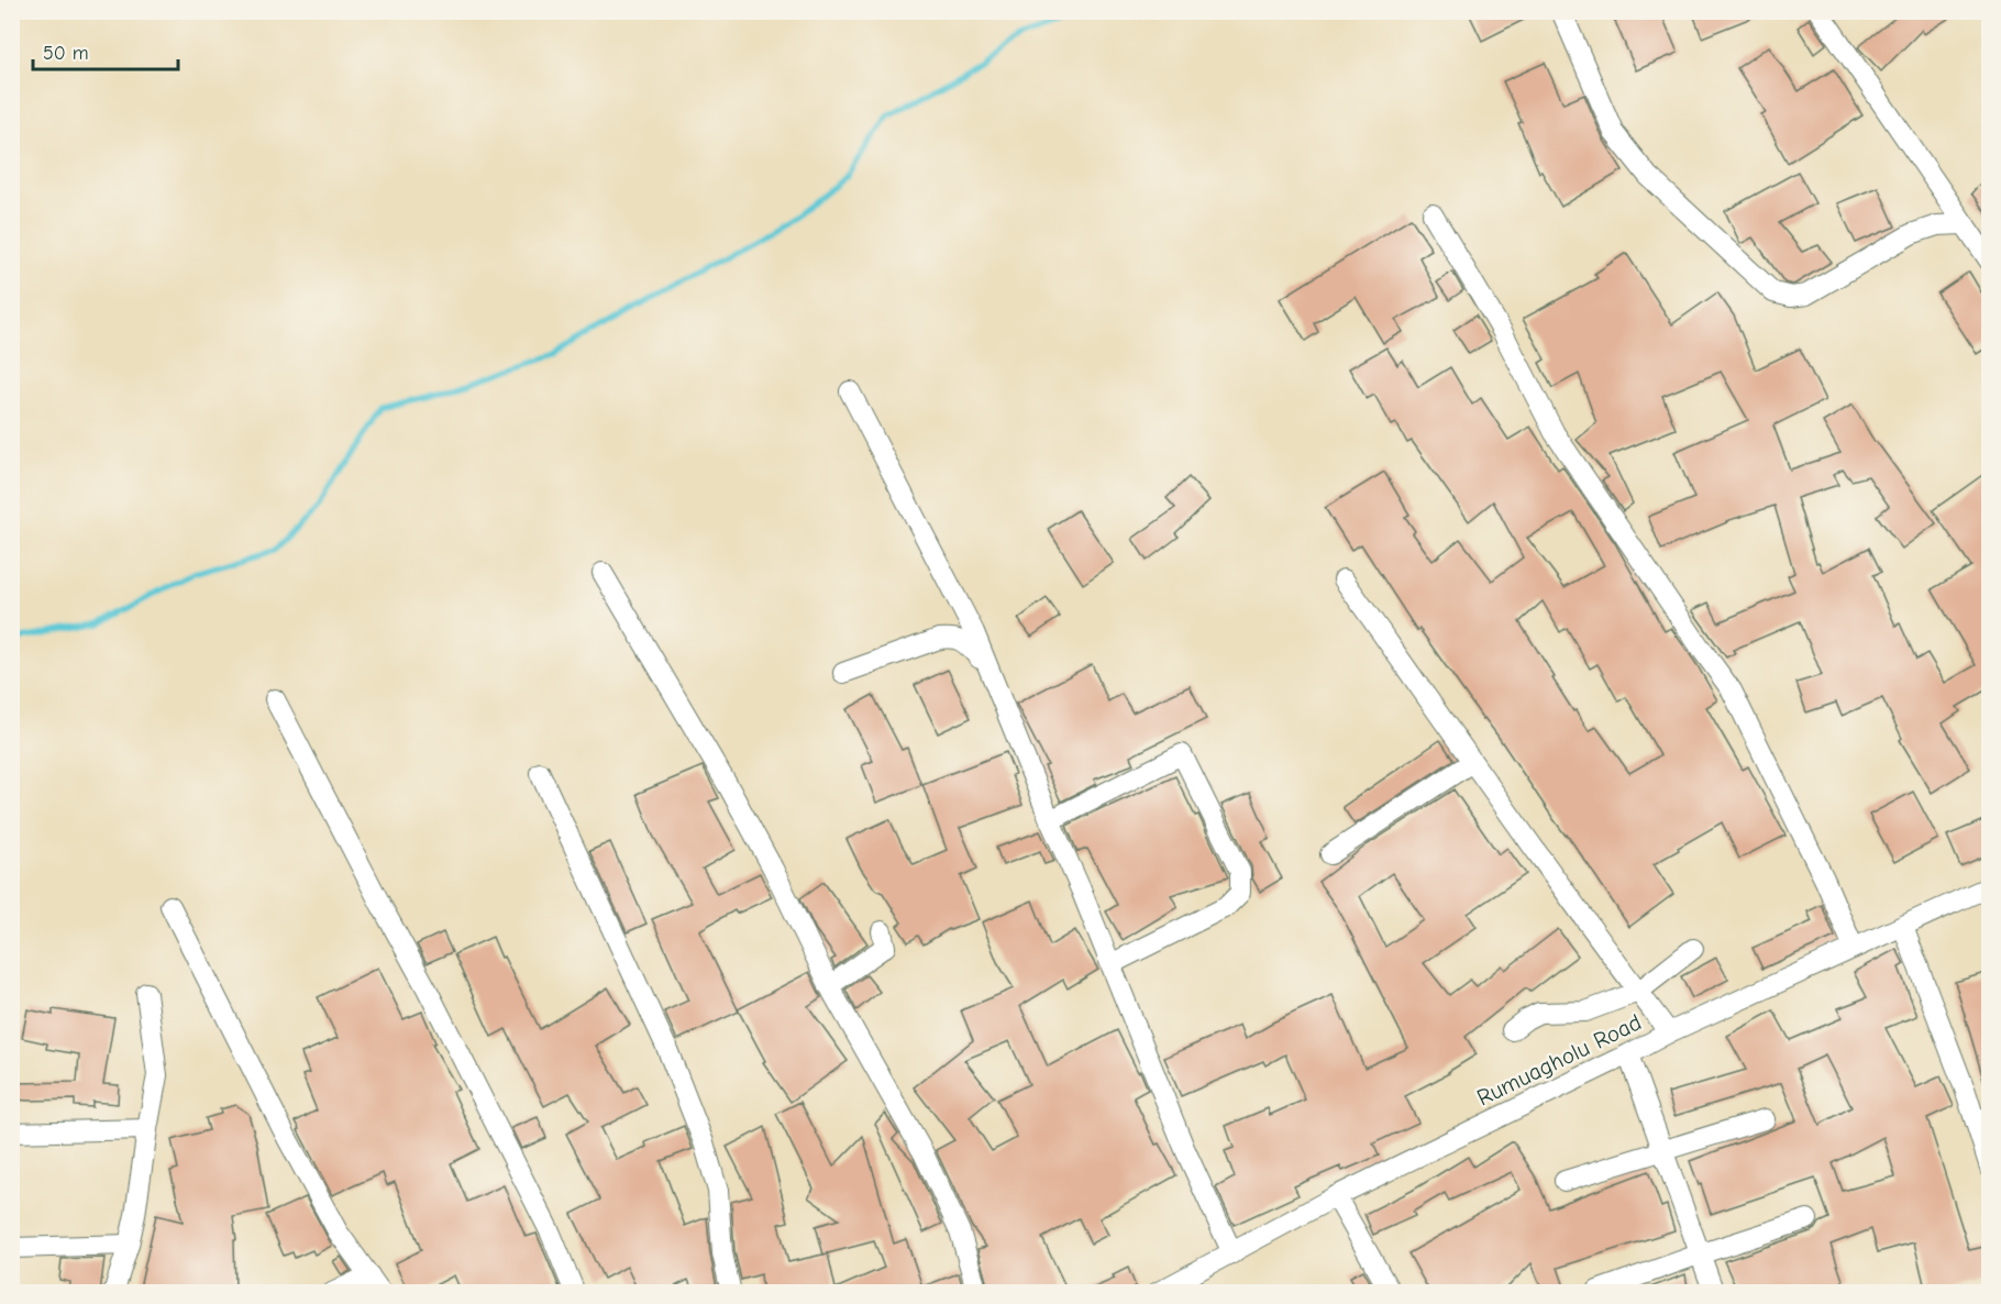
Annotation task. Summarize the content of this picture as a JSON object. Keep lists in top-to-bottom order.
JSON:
{
  "streets": {
    "street": ["Rumuagholu Road"]
  },
  "scale_bar": "50 m"
}
